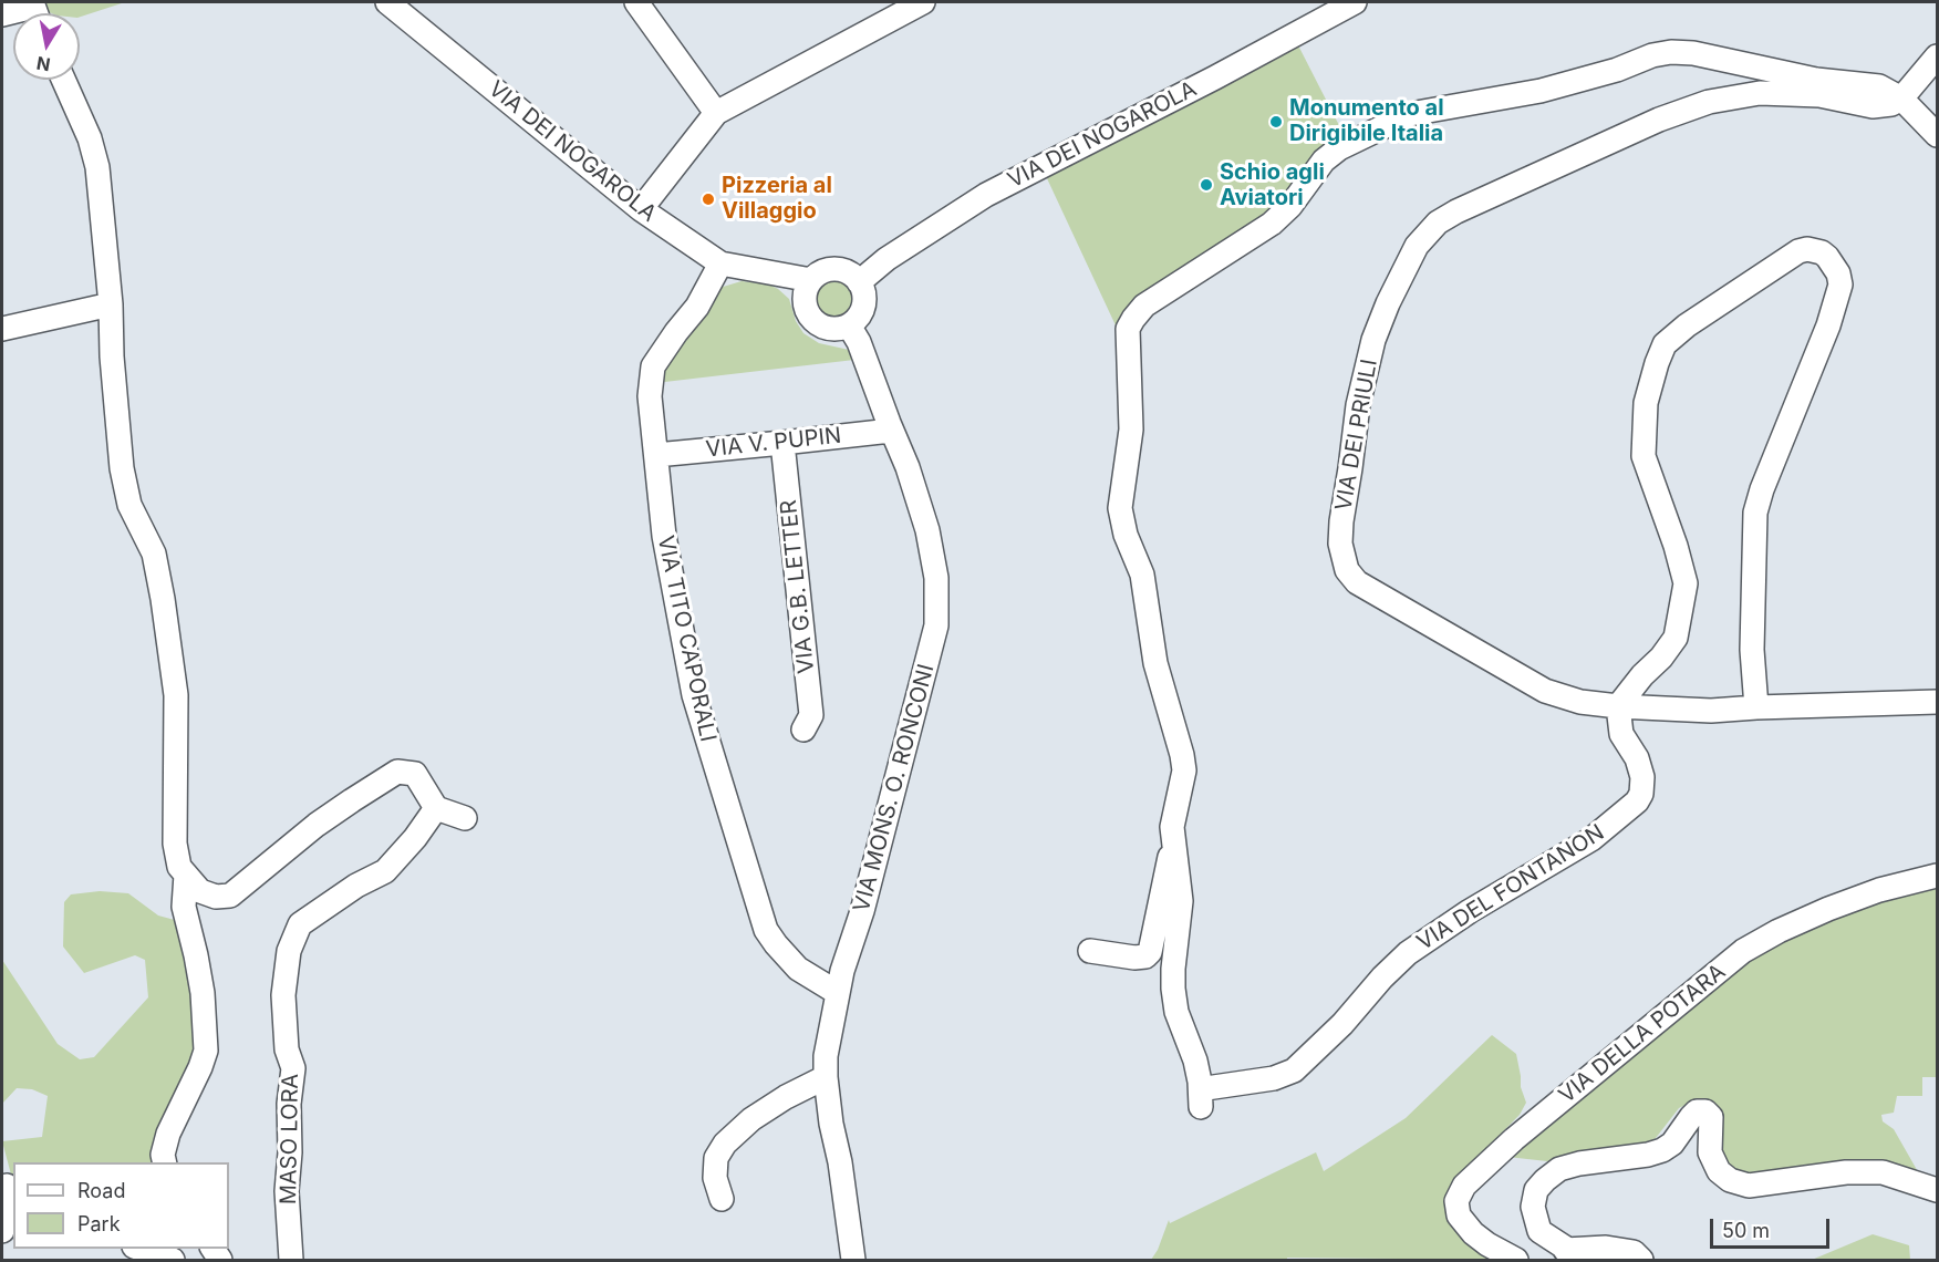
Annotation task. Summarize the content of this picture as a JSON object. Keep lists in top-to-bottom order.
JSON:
{
  "streets": {
    "street": [
      "VIA DEI NOGAROLA",
      "VIA DEI PRIULI",
      "VIA V. PUPIN",
      "VIA G.B. LETTER",
      "VIA TITO CAPORALI",
      "VIA MONS. O. RONCONI",
      "VIA DEL FONTANON",
      "VIA DELLA POTARA",
      "MASO LORA"
    ]
  },
  "crossings": [
    ["VIA DEI NOGAROLA", "VIA TITO CAPORALI"],
    ["VIA DEI NOGAROLA", "VIA MONS. O. RONCONI"],
    ["VIA DEI PRIULI", "VIA DEL FONTANON"],
    ["VIA V. PUPIN", "VIA G.B. LETTER"],
    ["VIA V. PUPIN", "VIA TITO CAPORALI"],
    ["VIA V. PUPIN", "VIA MONS. O. RONCONI"],
    ["VIA TITO CAPORALI", "VIA MONS. O. RONCONI"]
  ],
  "places": ["Monumento al Dirigibile Italia", "Schio agli Aviatori", "Pizzeria al Villaggio"],
  "legend": ["Road", "Park"],
  "scale_bar": "50 m",
  "north": "bottom"
}
